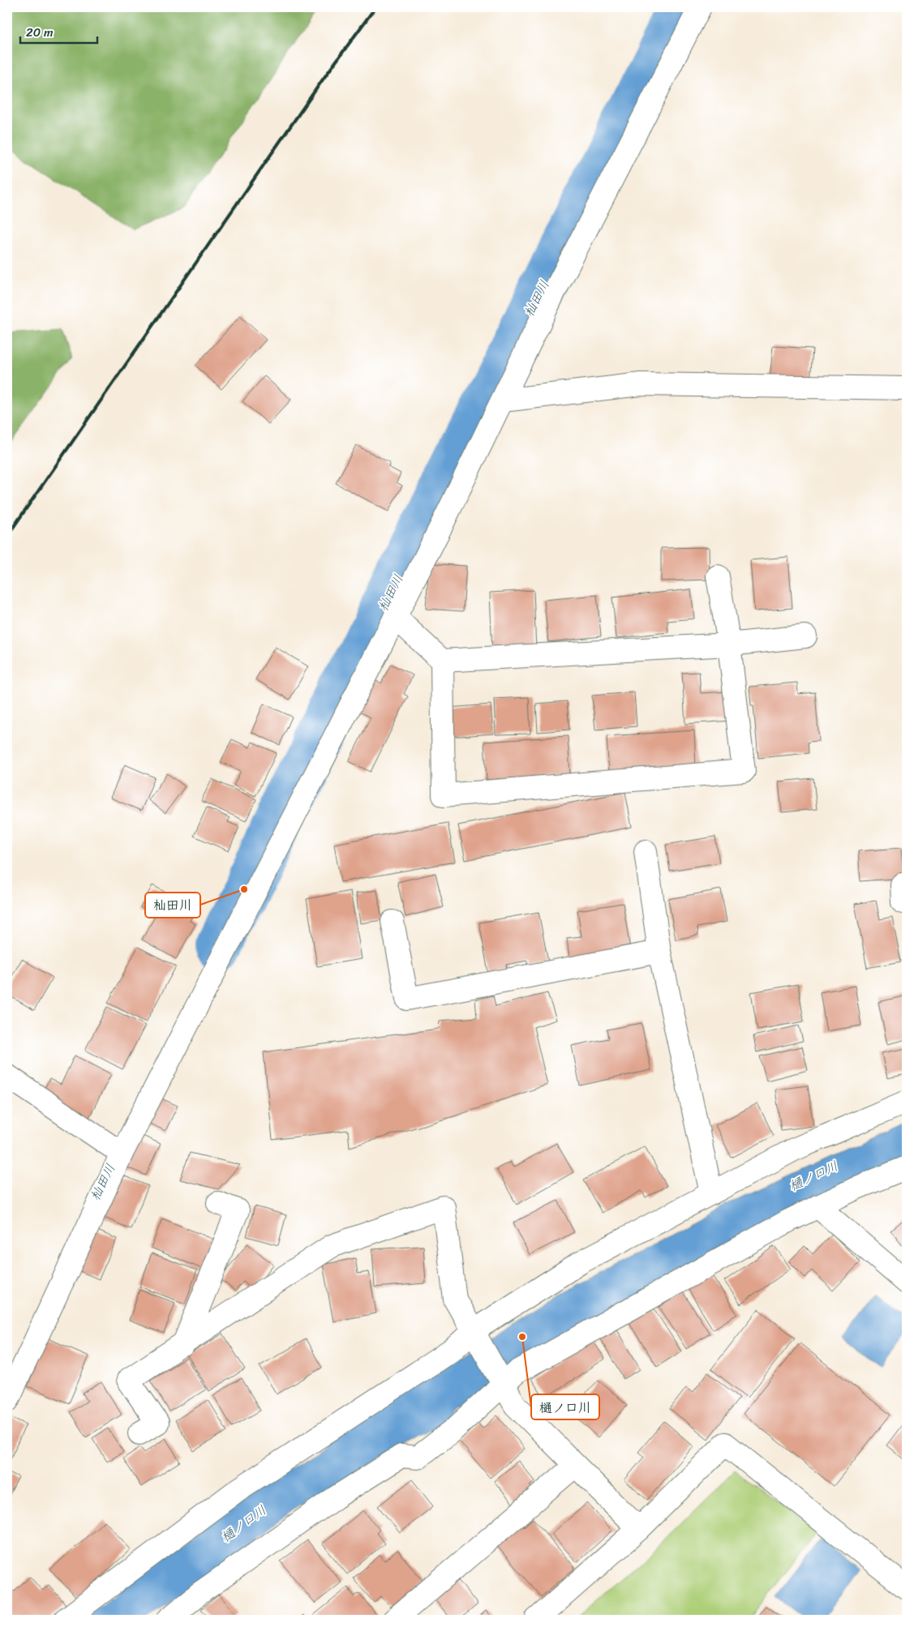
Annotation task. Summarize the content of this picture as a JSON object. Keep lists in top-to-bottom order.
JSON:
{
  "water": ["杣田川", "樋ノ口川"],
  "places": ["杣田川", "樋ノ口川"],
  "scale_bar": "20 m"
}
